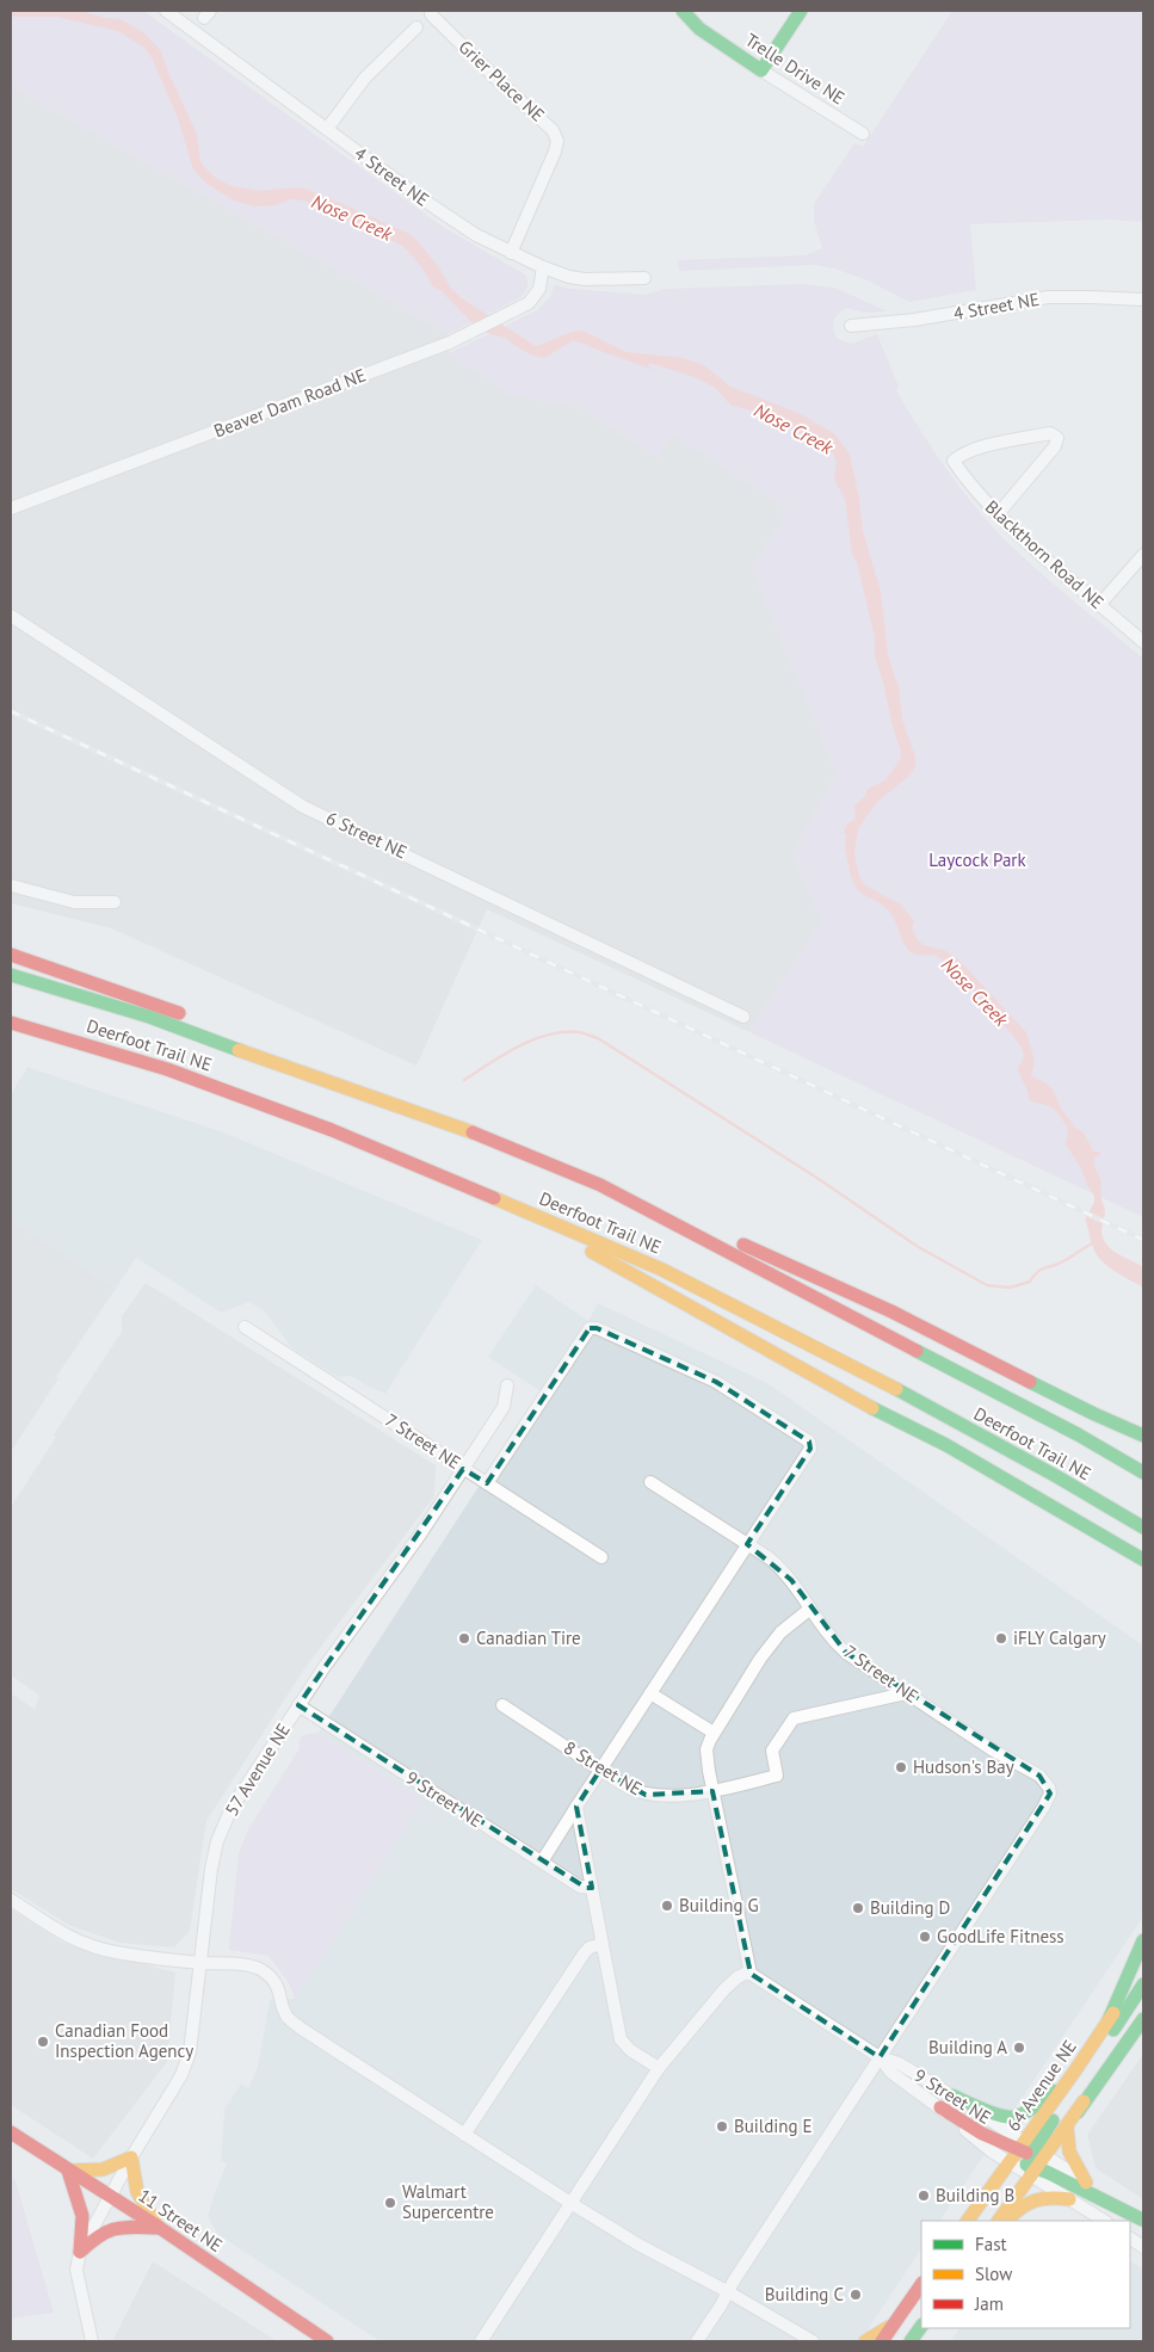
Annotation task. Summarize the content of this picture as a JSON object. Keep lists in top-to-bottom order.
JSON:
{
  "streets": {
    "main road": [
      "Trelle Drive NE",
      "Deerfoot Trail NE",
      "64 Avenue NE",
      "11 Street NE"
    ],
    "street": [
      "Grier Place NE",
      "4 Street NE",
      "Beaver Dam Road NE",
      "Blackthorn Road NE",
      "6 Street NE",
      "7 Street NE",
      "8 Street NE",
      "57 Avenue NE",
      "9 Street NE"
    ]
  },
  "crossings": [
    ["Grier Place NE", "4 Street NE"],
    ["4 Street NE", "Beaver Dam Road NE"],
    ["7 Street NE", "8 Street NE"],
    ["7 Street NE", "57 Avenue NE"],
    ["7 Street NE", "9 Street NE"],
    ["57 Avenue NE", "9 Street NE"],
    ["57 Avenue NE", "11 Street NE"],
    ["9 Street NE", "64 Avenue NE"]
  ],
  "water": ["Nose Creek"],
  "parks": ["Laycock Park"],
  "places": [
    "Canadian Tire",
    "iFLY Calgary",
    "Hudson's Bay",
    "Building G",
    "Building D",
    "GoodLife Fitness",
    "Canadian Food Inspection Agency",
    "Building A",
    "Building E",
    "Building B",
    "Walmart Supercentre",
    "Building C"
  ],
  "legend": ["Fast", "Slow", "Jam"]
}
